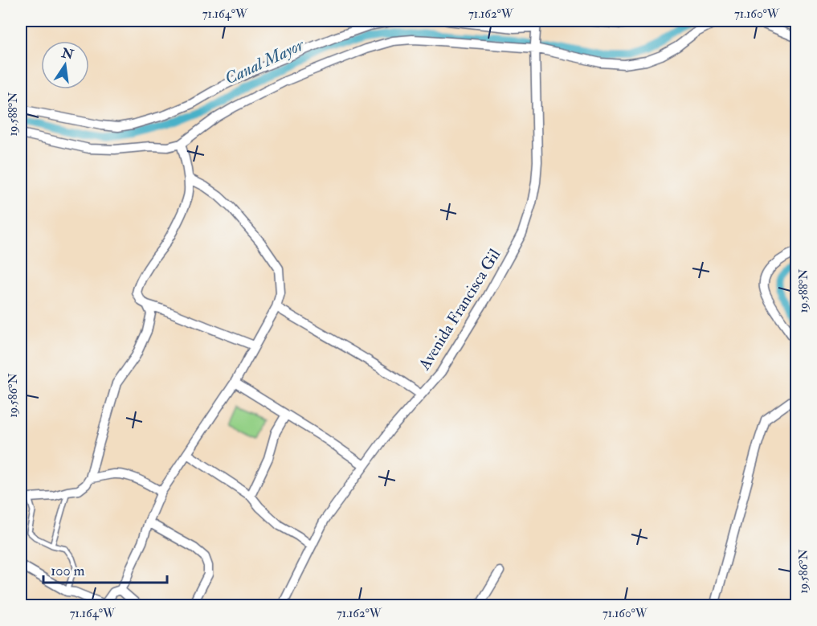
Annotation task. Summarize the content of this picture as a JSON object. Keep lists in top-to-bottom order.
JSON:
{
  "streets": {
    "street": ["Avenida Francisca Gil"]
  },
  "water": ["Canal Mayor"],
  "scale_bar": "100 m",
  "north": "top",
  "coordinates": [
    "71.164°W",
    "71.162°W",
    "71.160°W",
    "19.588°N",
    "19.586°N"
  ]
}
